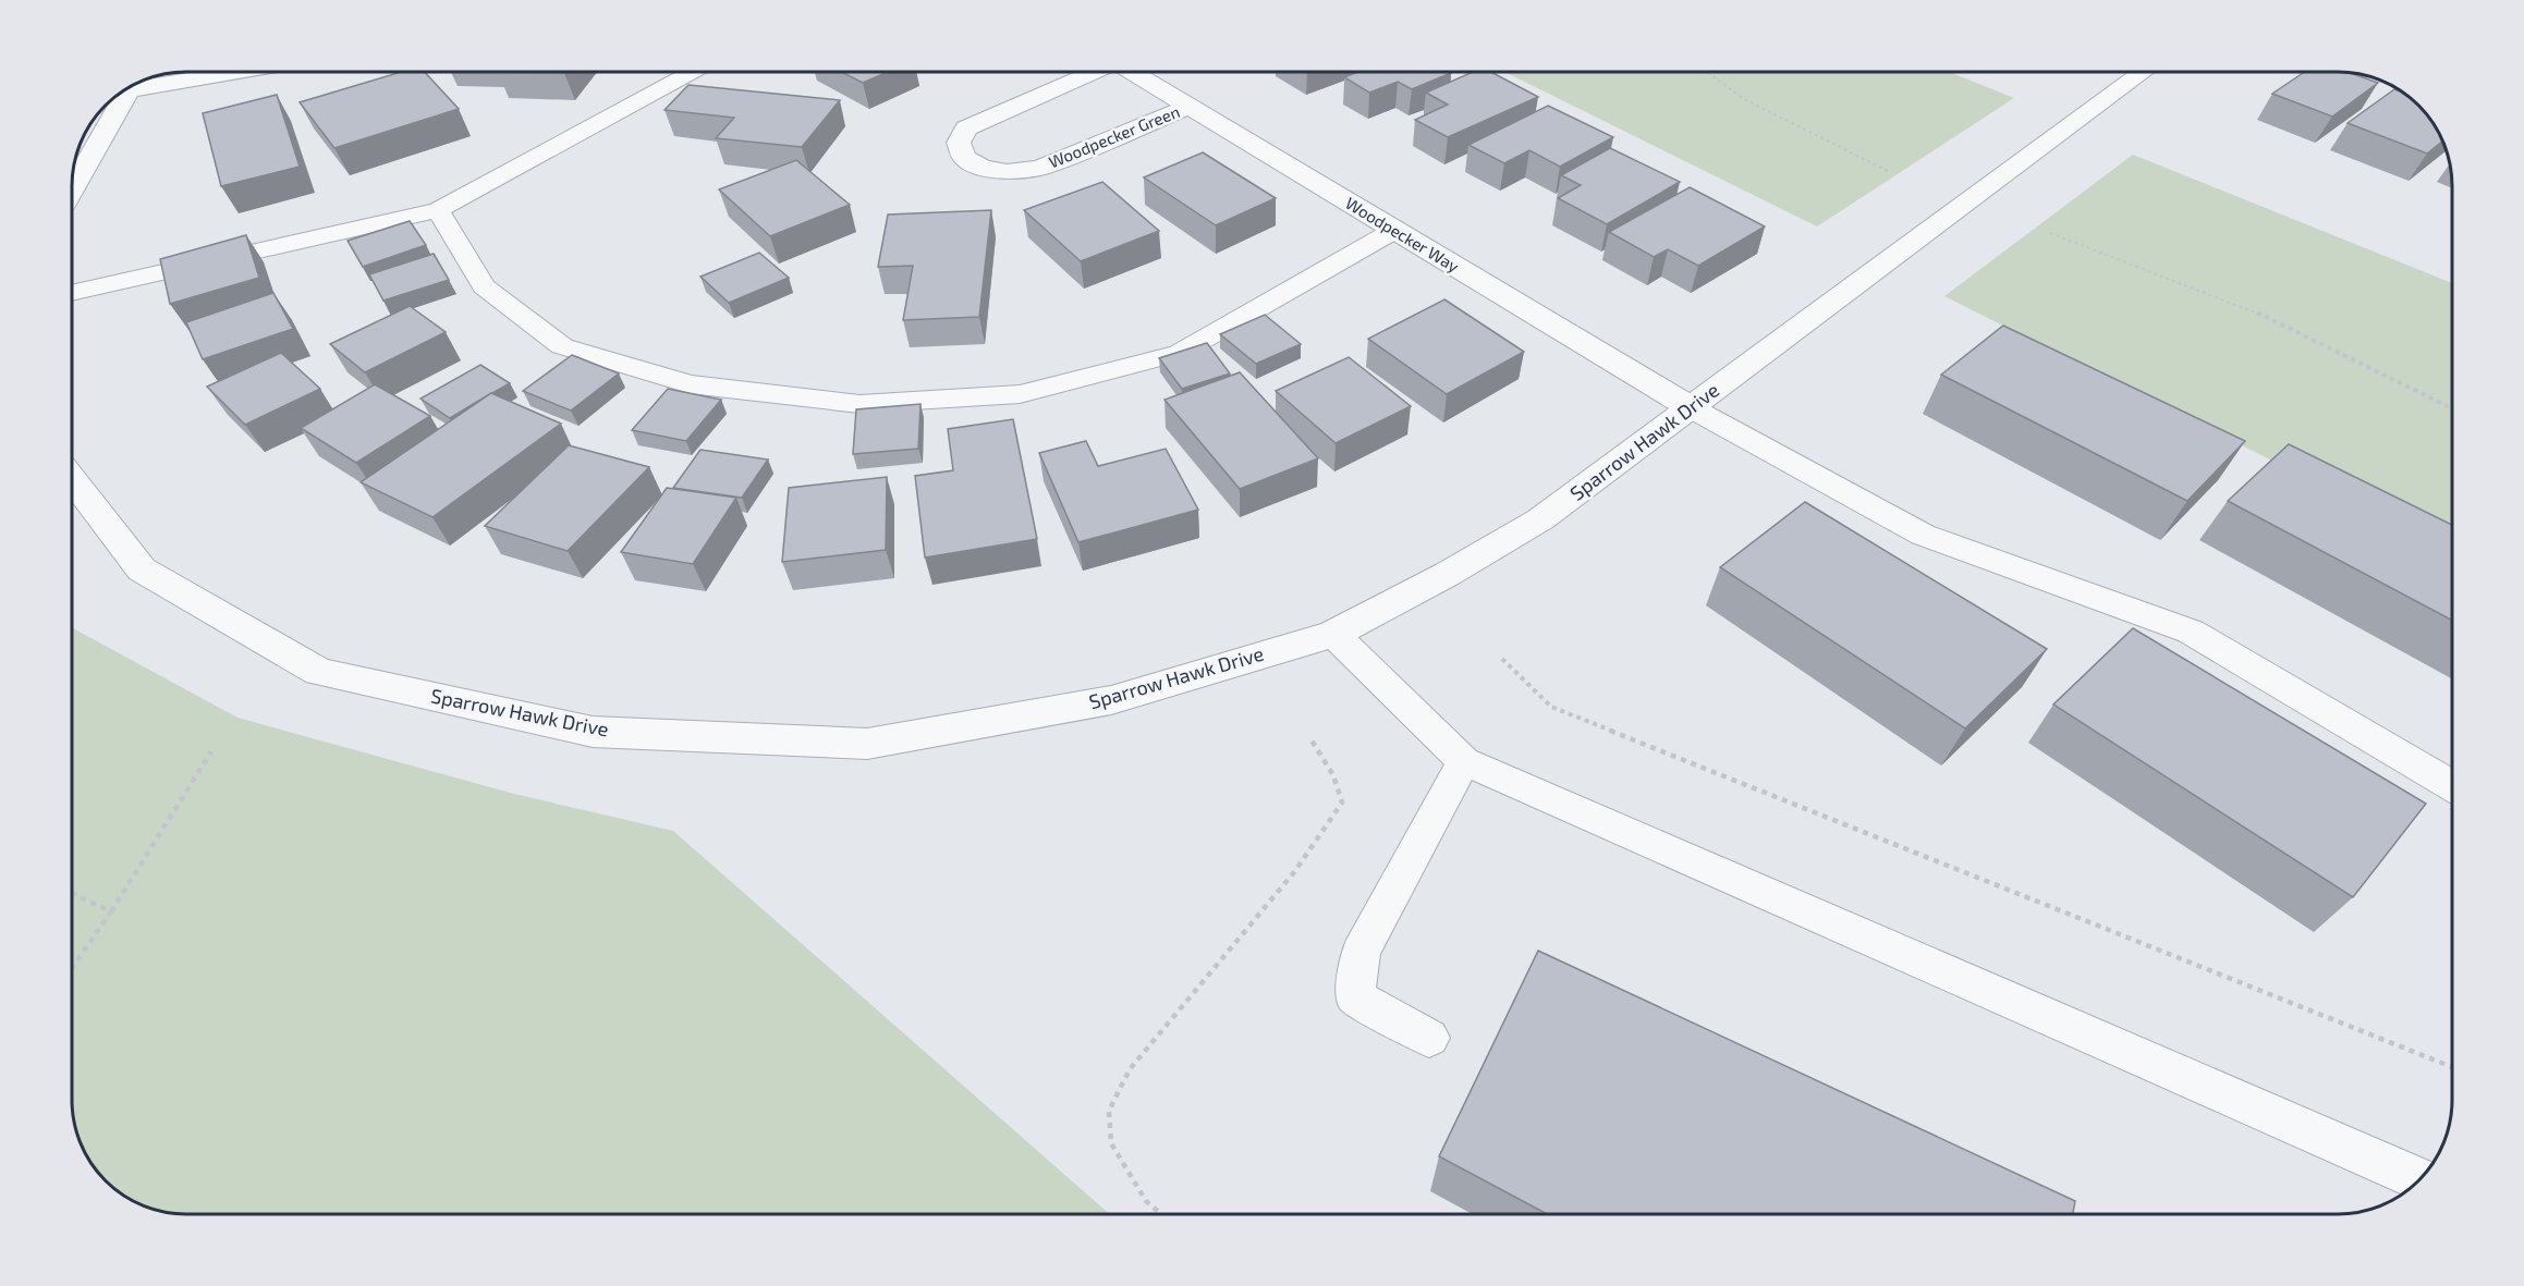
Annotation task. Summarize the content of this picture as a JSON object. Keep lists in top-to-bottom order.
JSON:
{
  "streets": {
    "street": ["Woodpecker Green", "Woodpecker Way", "Sparrow Hawk Drive"]
  },
  "crossings": [
    ["Woodpecker Green", "Woodpecker Way"],
    ["Woodpecker Way", "Sparrow Hawk Drive"]
  ]
}
